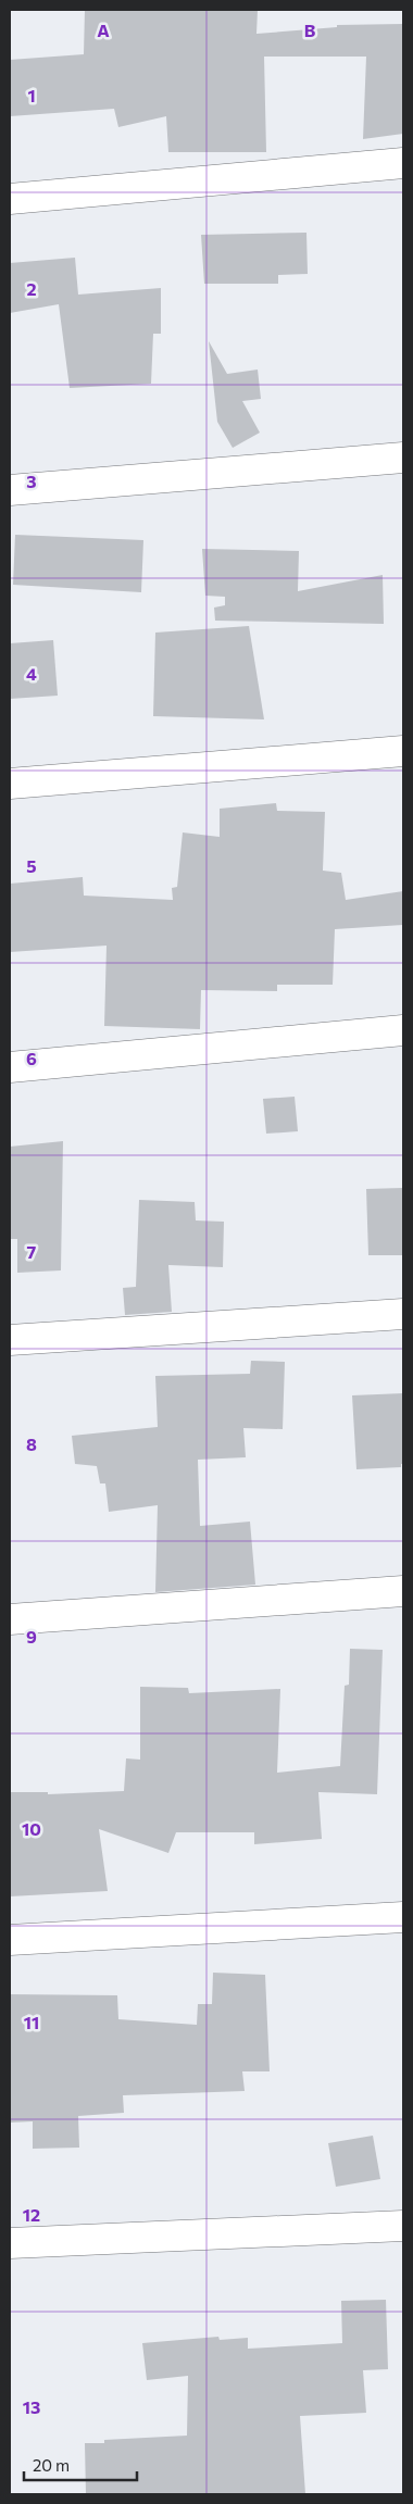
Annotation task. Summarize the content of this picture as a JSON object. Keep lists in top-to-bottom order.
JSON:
{
  "scale_bar": "20 m",
  "grid": {
    "columns": ["A", "B"],
    "rows": [
      "1",
      "2",
      "3",
      "4",
      "5",
      "6",
      "7",
      "8",
      "9",
      "10",
      "11",
      "12",
      "13"
    ]
  }
}
